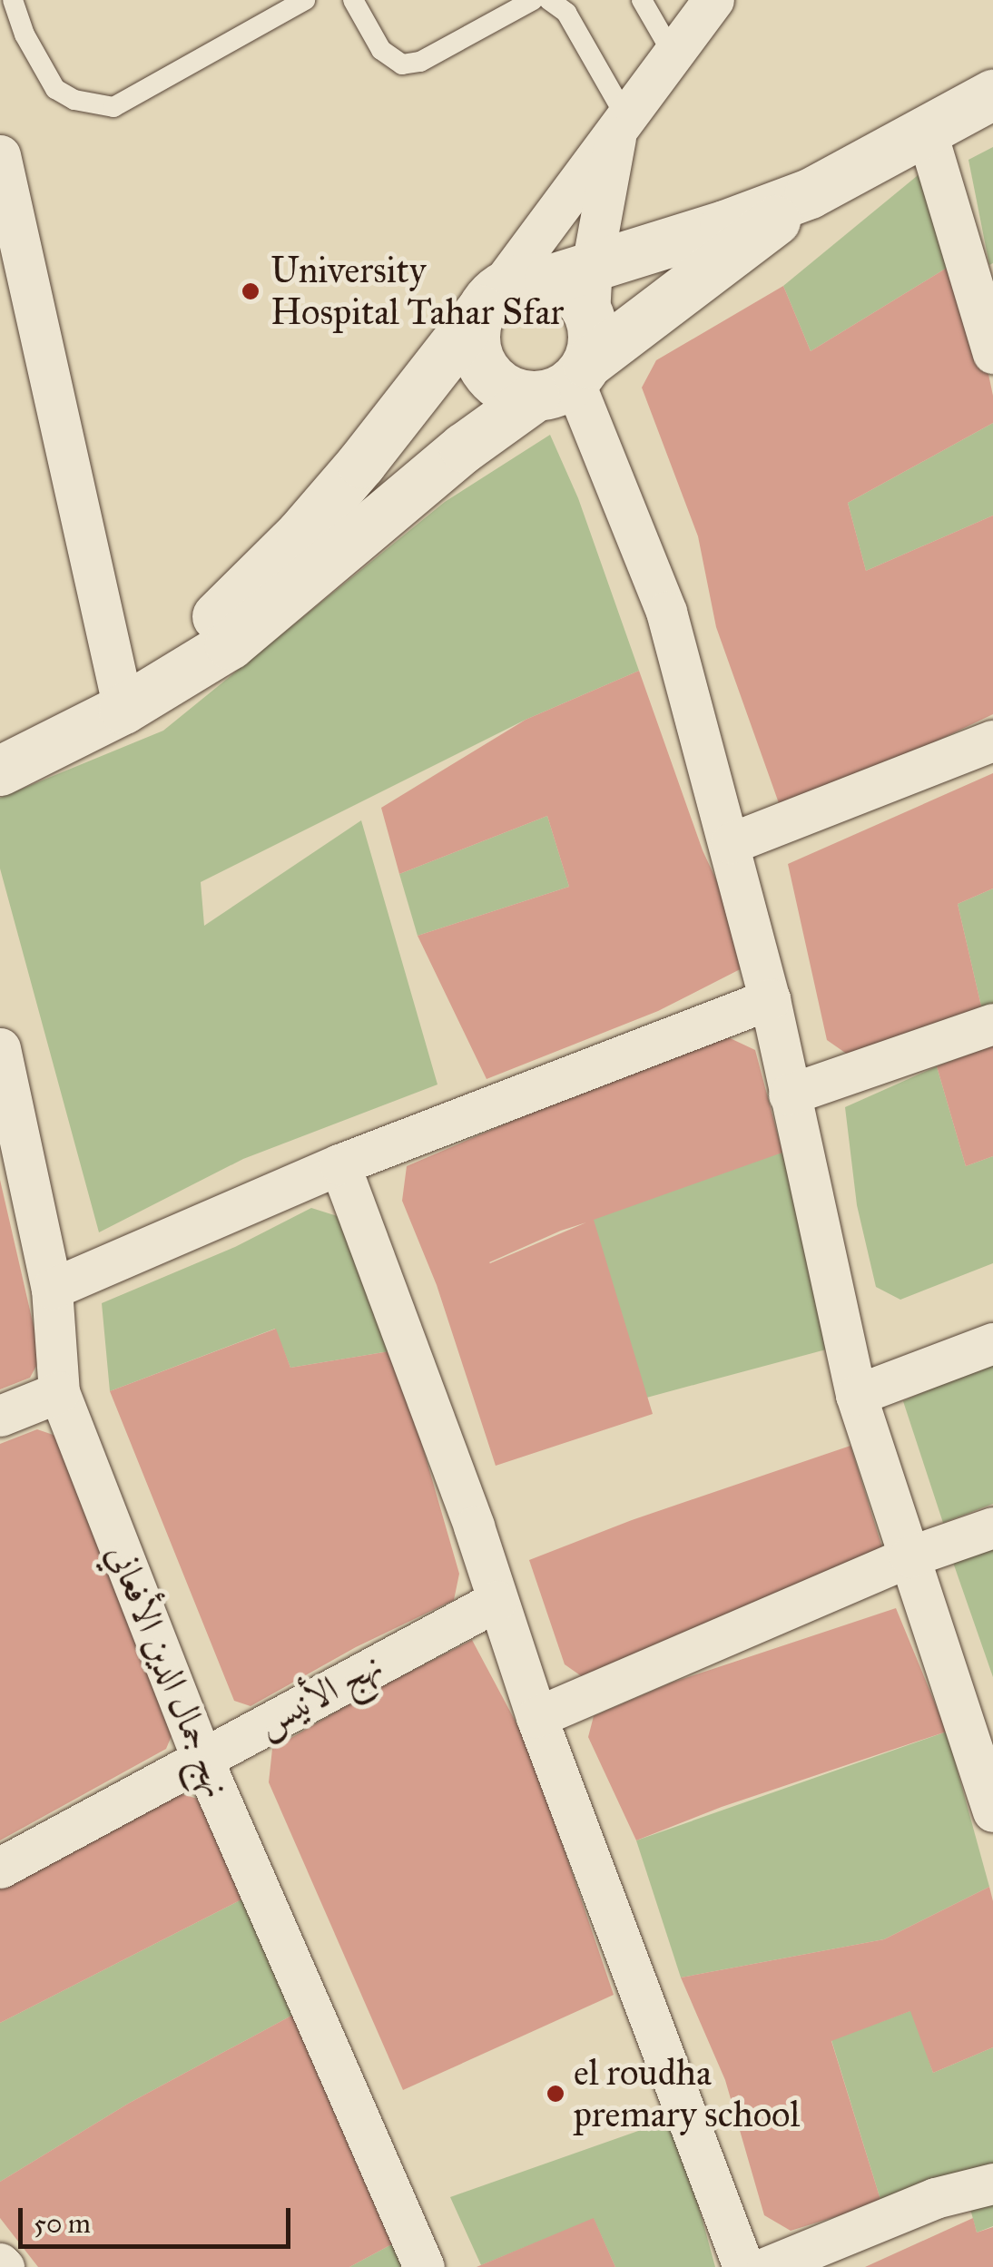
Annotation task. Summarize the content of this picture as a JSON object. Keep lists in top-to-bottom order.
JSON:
{
  "streets": {
    "street": ["نهج جمال الدين الأفعاني", "نهج الأنيس"]
  },
  "crossings": [
    ["نهج جمال الدين الأفعاني", "نهج الأنيس"]
  ],
  "places": ["University Hospital Tahar Sfar", "el roudha premary school"],
  "scale_bar": "50 m"
}
